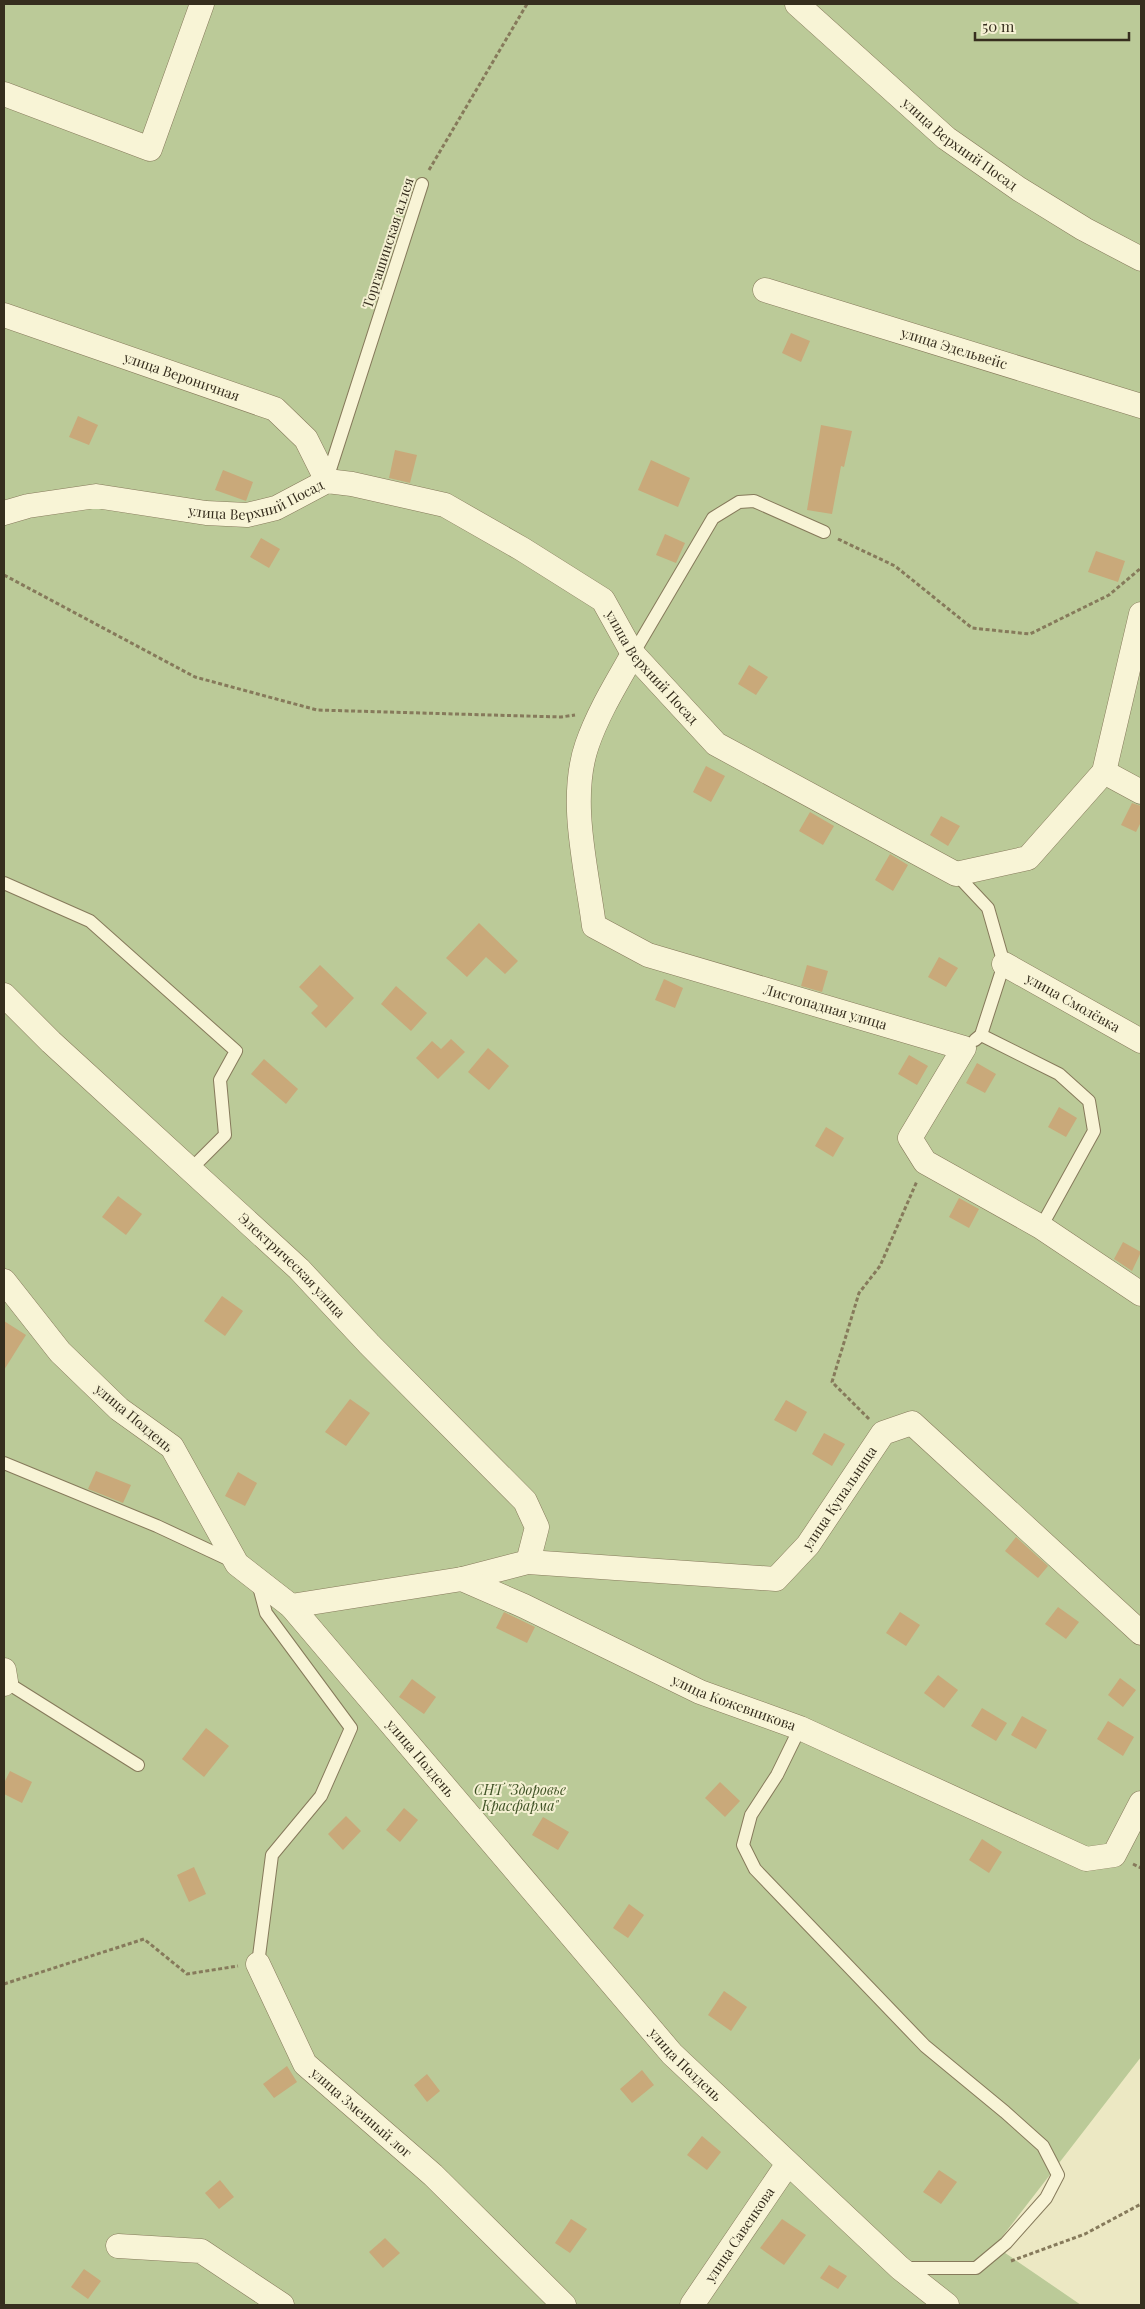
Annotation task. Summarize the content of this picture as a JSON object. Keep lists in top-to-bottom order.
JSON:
{
  "streets": {
    "street": [
      "улица Верхний Посад",
      "улица Эдельвейс",
      "улица Вероничная",
      "улица Смолёвка",
      "Листопадная улица",
      "Электрическая улица",
      "улица Полдень",
      "улица Купальница",
      "улица Кожевникова",
      "улица Змеиный лог",
      "улица Савенкова"
    ],
    "lane": ["Торгашинская аллея"]
  },
  "crossings": [
    ["улица Верхний Посад", "Торгашинская аллея"],
    ["улица Верхний Посад", "улица Вероничная"],
    ["улица Верхний Посад", "Листопадная улица"],
    ["Торгашинская аллея", "улица Вероничная"],
    ["Электрическая улица", "улица Купальница"],
    ["улица Полдень", "улица Савенкова"],
    ["улица Купальница", "улица Кожевникова"]
  ],
  "parks": ["СНТ \"Здоровье Красфарма\""],
  "scale_bar": "50 m"
}
